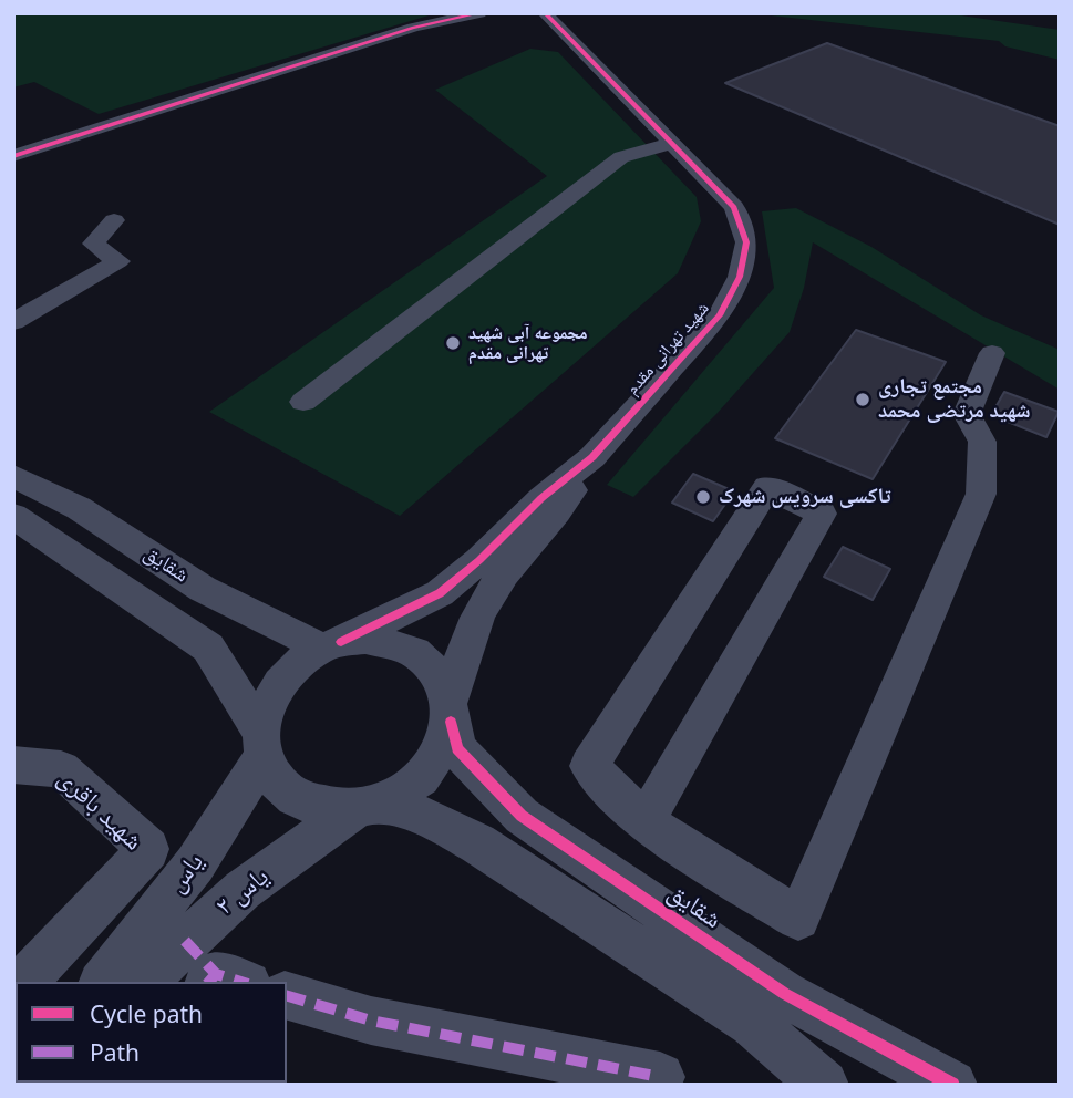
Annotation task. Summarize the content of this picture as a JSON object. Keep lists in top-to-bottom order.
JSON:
{
  "streets": {
    "street": [
      "شهید تهرانی مقدم",
      "شقایق",
      "شهید باقری",
      "یاس",
      "یاس ۲"
    ]
  },
  "crossings": [
    ["شهید تهرانی مقدم", "شقایق"],
    ["شهید تهرانی مقدم", "یاس"],
    ["شهید تهرانی مقدم", "یاس ۲"],
    ["شقایق", "یاس"],
    ["شقایق", "یاس ۲"],
    ["یاس", "یاس ۲"]
  ],
  "places": ["مجموعه آبی شهید تهرانی مقدم", "مجتمع تجاری شهید مرتضی محمد", "تاکسی سرویس شهرک"],
  "legend": ["Cycle path", "Path"]
}
